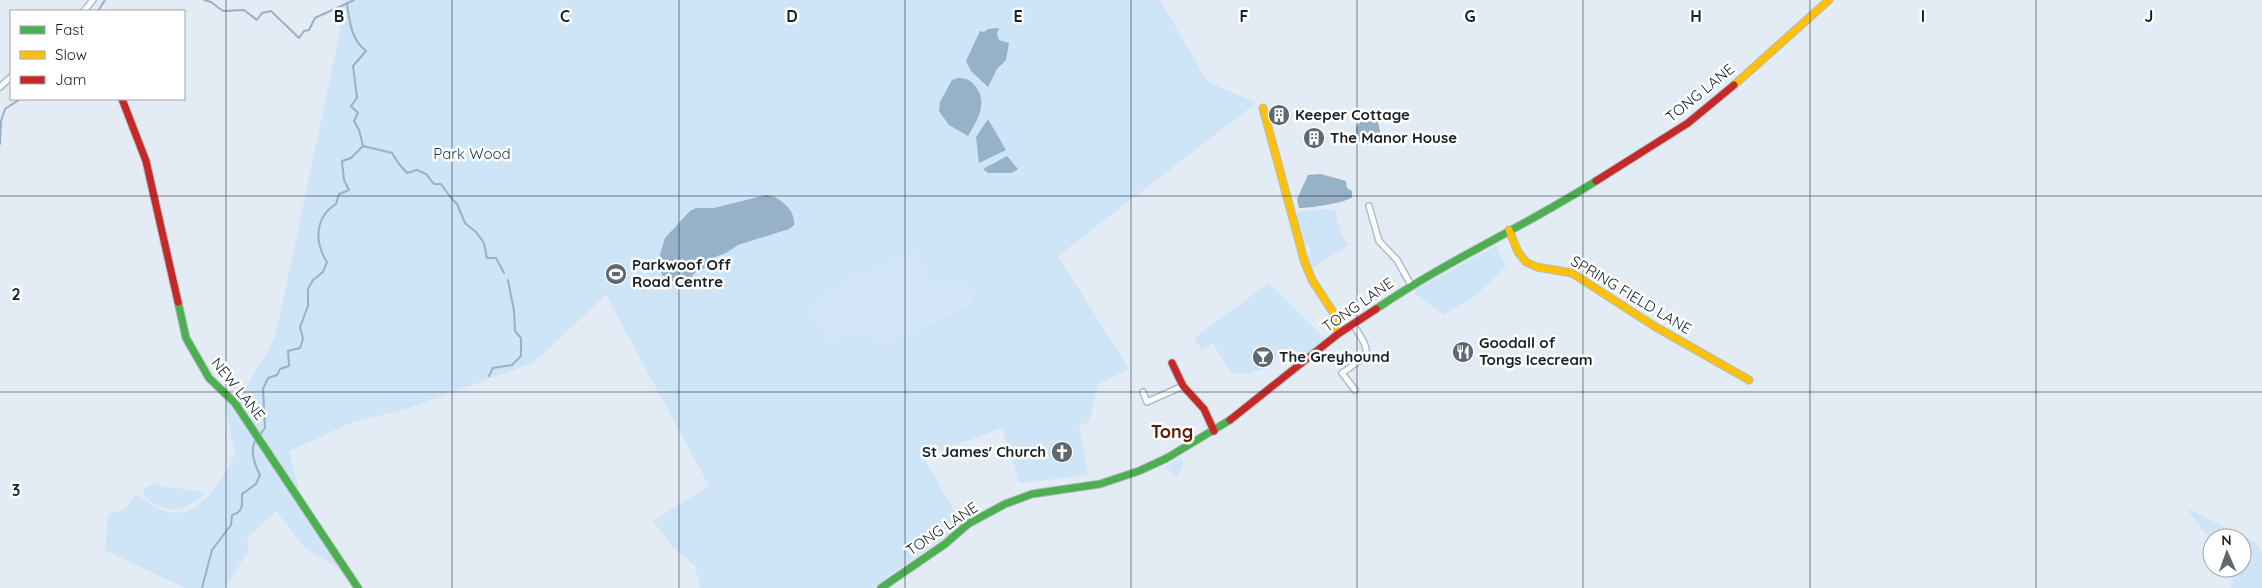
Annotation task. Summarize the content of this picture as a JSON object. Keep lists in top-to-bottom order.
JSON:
{
  "streets": {
    "street": ["TONG LANE", "SPRING FIELD LANE", "NEW LANE"]
  },
  "crossings": [
    ["TONG LANE", "SPRING FIELD LANE"]
  ],
  "districts": ["Tong"],
  "parks": ["Park Wood"],
  "places": {
    "building": ["Keeper Cottage", "The Manor House"],
    "sports": ["Parkwoof Off Road Centre"],
    "restaurant": ["Goodall of Tongs Icecream"],
    "bar": ["The Greyhound"],
    "church": ["St James' Church"]
  },
  "legend": ["Fast", "Slow", "Jam"],
  "north": "top",
  "grid": {
    "columns": [
      "B",
      "C",
      "D",
      "E",
      "F",
      "G",
      "H",
      "I",
      "J"
    ],
    "rows": ["2", "3"]
  }
}
